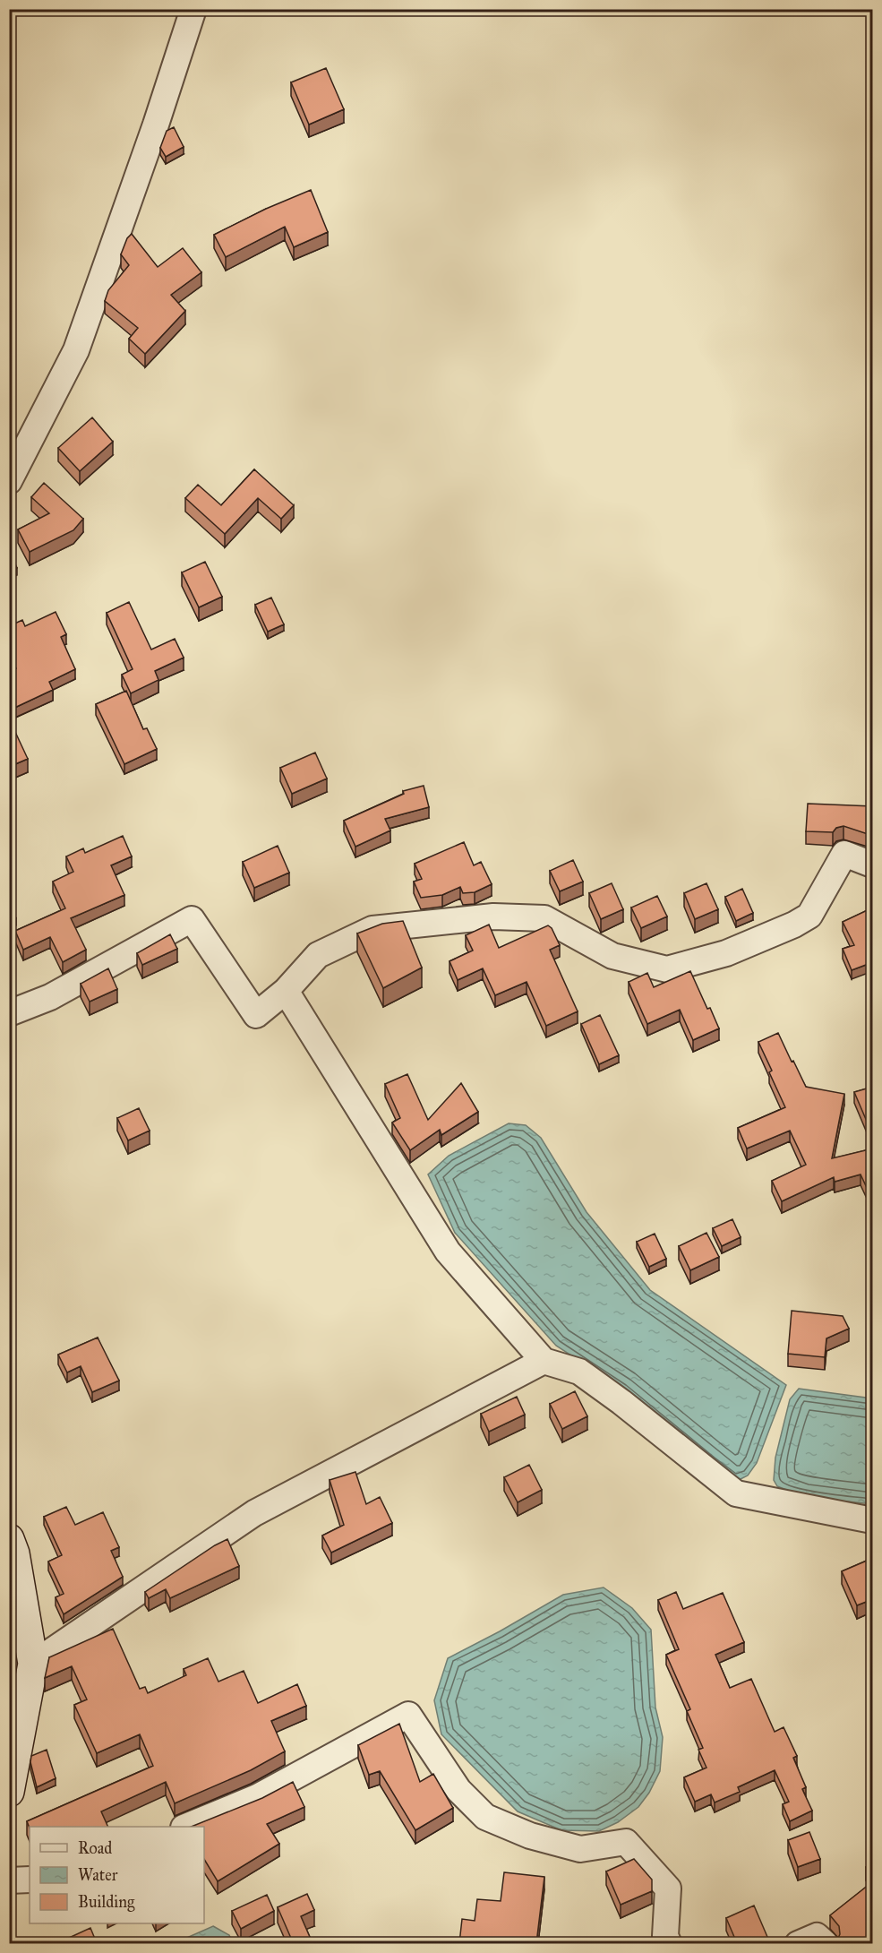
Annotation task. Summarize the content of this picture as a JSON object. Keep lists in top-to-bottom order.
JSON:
{
  "legend": ["Road", "Water", "Building"]
}
